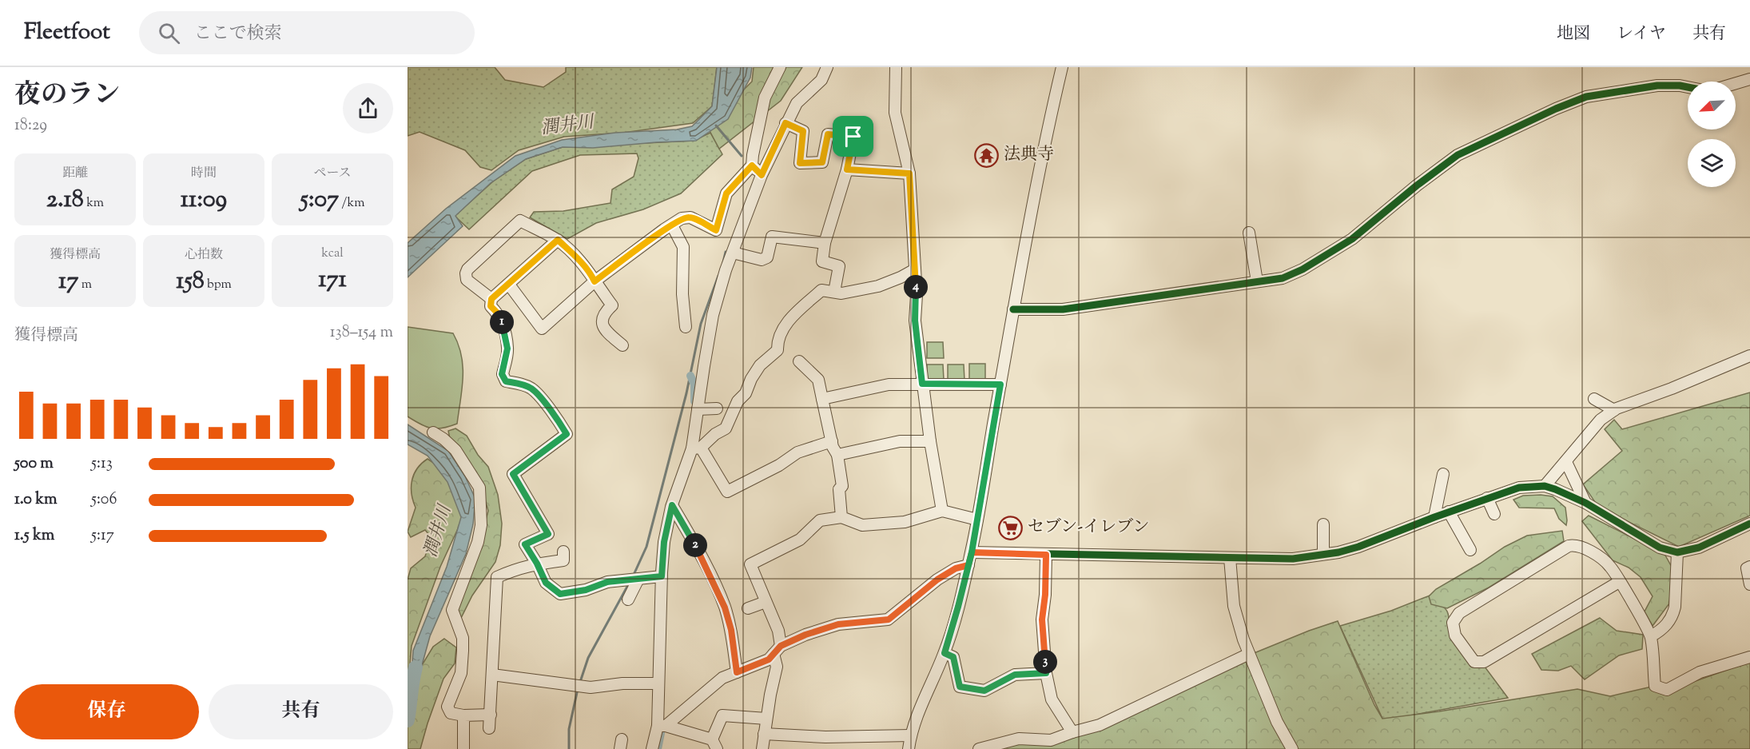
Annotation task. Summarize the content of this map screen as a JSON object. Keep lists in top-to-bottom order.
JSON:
{
  "water": ["潤井川"],
  "places": {
    "temple": ["法典寺"],
    "supermarket": ["セブン-イレブン"]
  },
  "north": "bottom left",
  "page": {
    "header": "Fleetfoot",
    "search": "ここで検索",
    "nav": ["地図", "レイヤ", "共有"],
    "heading": ["夜のラン", "18:29"],
    "stats": [
      ["距離", "2.18 km"],
      ["時間", "11:09"],
      ["ペース", "5:07 /km"],
      ["獲得標高", "17 m"],
      ["心拍数", "158 bpm"],
      ["kcal", "171"]
    ],
    "pins": [
      "4",
      "1",
      "2",
      "3"
    ],
    "chart": ["獲得標高", "138–154 m"],
    "list": [
      {
        "name": "500 m",
        "note": "5:13"
      },
      {
        "name": "1.0 km",
        "note": "5:06"
      },
      {
        "name": "1.5 km",
        "note": "5:17"
      }
    ],
    "buttons": ["保存", "共有"]
  }
}
